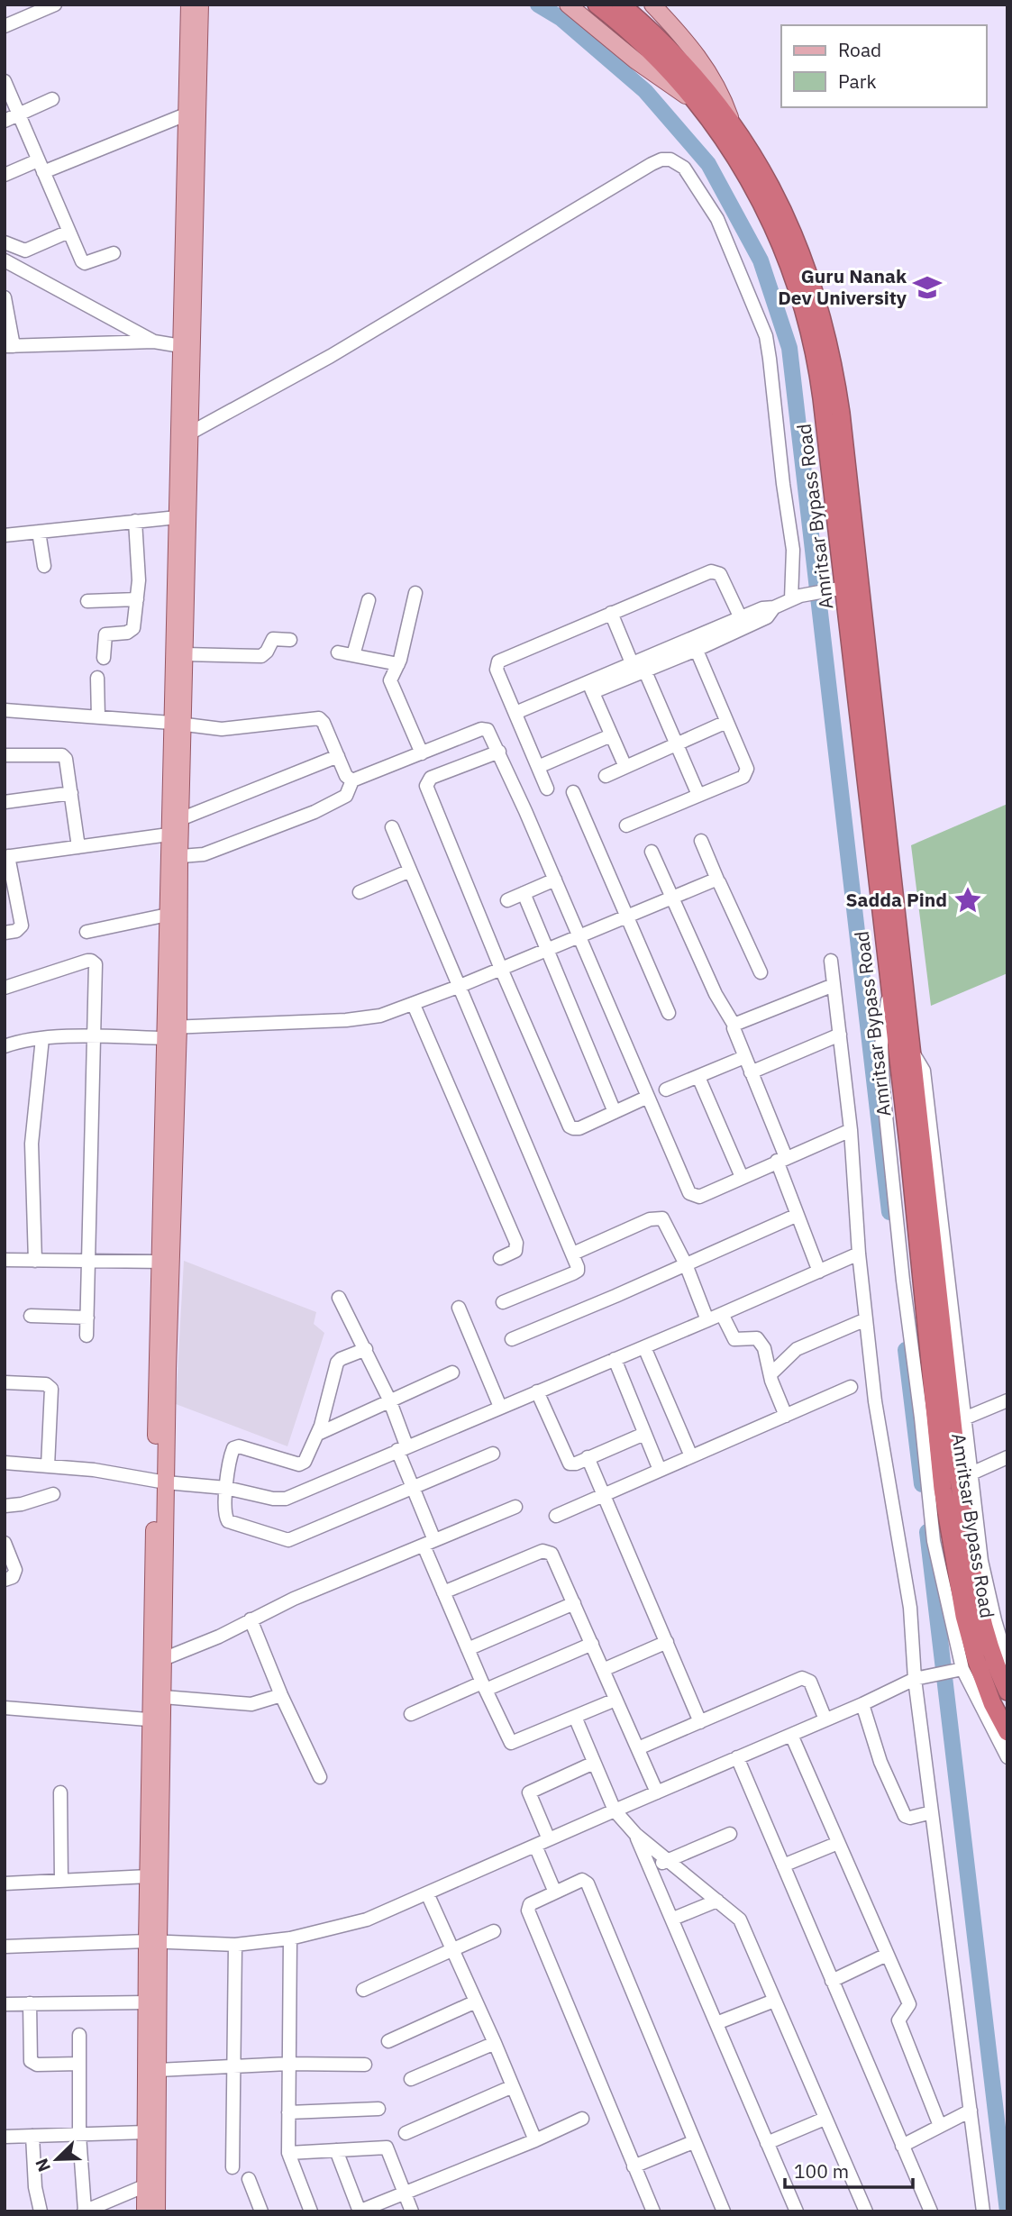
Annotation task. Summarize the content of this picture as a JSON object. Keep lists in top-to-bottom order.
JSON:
{
  "streets": {
    "highway": ["Amritsar Bypass Road"]
  },
  "places": {
    "school or university": ["Guru Nanak Dev University"],
    "place": ["Sadda Pind"]
  },
  "legend": ["Road", "Park"],
  "scale_bar": "100 m",
  "north": "bottom left"
}
